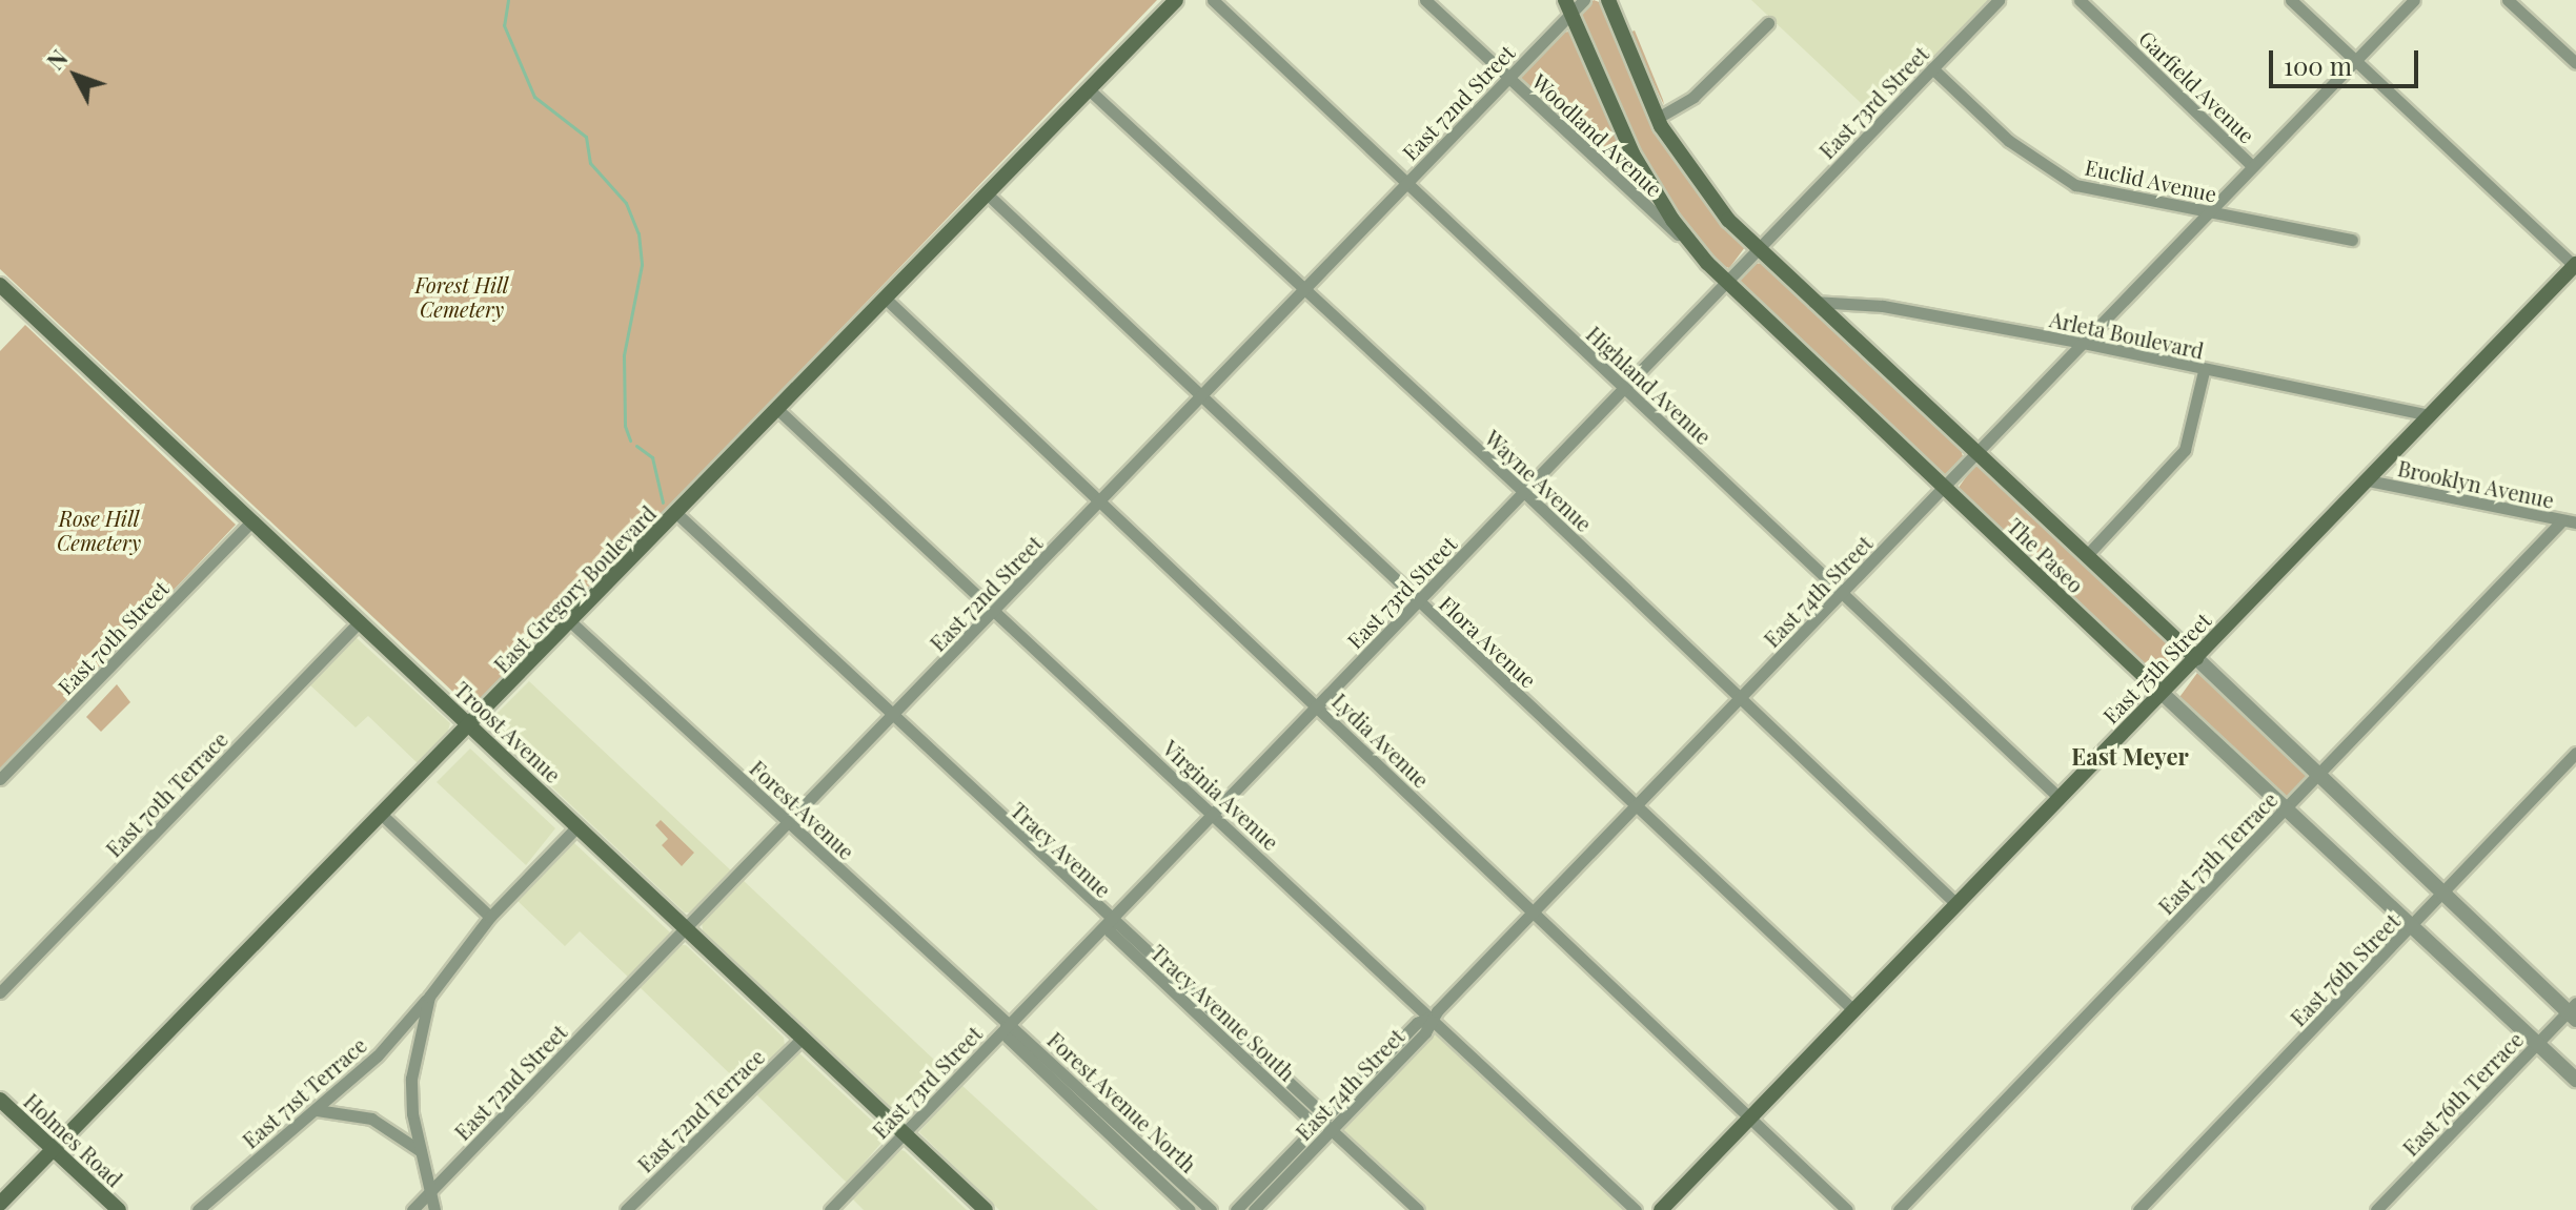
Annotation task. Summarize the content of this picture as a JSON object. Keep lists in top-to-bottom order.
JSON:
{
  "streets": {
    "main road": [
      "The Paseo",
      "East Gregory Boulevard",
      "East 75th Street",
      "Troost Avenue",
      "Holmes Road"
    ],
    "street": [
      "Garfield Avenue",
      "East 72nd Street",
      "East 73rd Street",
      "Woodland Avenue",
      "Euclid Avenue",
      "Arleta Boulevard",
      "Highland Avenue",
      "Wayne Avenue",
      "Brooklyn Avenue",
      "East 74th Street",
      "East 70th Street",
      "Flora Avenue",
      "Lydia Avenue",
      "East 70th Terrace",
      "Virginia Avenue",
      "Forest Avenue",
      "Tracy Avenue",
      "East 75th Terrace",
      "East 76th Street",
      "East 71st Terrace",
      "East 76th Terrace",
      "Forest Avenue North",
      "East 72nd Terrace"
    ]
  },
  "crossings": [
    ["Garfield Avenue", "East 74th Street"],
    ["East 72nd Street", "Woodland Avenue"],
    ["East 72nd Street", "Highland Avenue"],
    ["East 72nd Street", "Wayne Avenue"],
    ["East 72nd Street", "The Paseo"],
    ["East 72nd Street", "Flora Avenue"],
    ["East 72nd Street", "Troost Avenue"],
    ["East 72nd Street", "Lydia Avenue"],
    ["East 72nd Street", "Virginia Avenue"],
    ["East 72nd Street", "Forest Avenue"],
    ["East 72nd Street", "Tracy Avenue"],
    ["East 72nd Street", "East 71st Terrace"],
    ["East 73rd Street", "Euclid Avenue"],
    ["East 73rd Street", "Highland Avenue"],
    ["East 73rd Street", "Wayne Avenue"],
    ["East 73rd Street", "The Paseo"],
    ["East 73rd Street", "Flora Avenue"],
    ["East 73rd Street", "Troost Avenue"],
    ["East 73rd Street", "Lydia Avenue"],
    ["East 73rd Street", "Virginia Avenue"],
    ["East 73rd Street", "Forest Avenue"],
    ["East 73rd Street", "Tracy Avenue"],
    ["East 73rd Street", "Forest Avenue North"],
    ["Woodland Avenue", "The Paseo"],
    ["Euclid Avenue", "East 74th Street"],
    ["Arleta Boulevard", "The Paseo"],
    ["Arleta Boulevard", "East 74th Street"],
    ["Arleta Boulevard", "East 75th Street"],
    ["Highland Avenue", "East 74th Street"],
    ["Highland Avenue", "East 75th Street"],
    ["Wayne Avenue", "East Gregory Boulevard"],
    ["Wayne Avenue", "East 74th Street"],
    ["Wayne Avenue", "East 75th Street"],
    ["Brooklyn Avenue", "East 75th Street"],
    ["Brooklyn Avenue", "East 75th Terrace"],
    ["The Paseo", "East 74th Street"],
    ["The Paseo", "East 75th Street"],
    ["The Paseo", "East 75th Terrace"],
    ["The Paseo", "East 76th Street"],
    ["The Paseo", "East 76th Terrace"],
    ["East Gregory Boulevard", "Flora Avenue"],
    ["East Gregory Boulevard", "Troost Avenue"],
    ["East Gregory Boulevard", "Lydia Avenue"],
    ["East Gregory Boulevard", "Virginia Avenue"],
    ["East Gregory Boulevard", "Forest Avenue"],
    ["East Gregory Boulevard", "Tracy Avenue"],
    ["East Gregory Boulevard", "Holmes Road"],
    ["East 74th Street", "Flora Avenue"],
    ["East 74th Street", "Lydia Avenue"],
    ["East 74th Street", "Virginia Avenue"],
    ["East 74th Street", "Tracy Avenue"],
    ["East 70th Street", "Troost Avenue"],
    ["Flora Avenue", "East 75th Street"],
    ["East 75th Street", "Lydia Avenue"],
    ["Troost Avenue", "East 70th Terrace"],
    ["Troost Avenue", "East 71st Terrace"],
    ["Troost Avenue", "East 72nd Terrace"],
    ["Forest Avenue", "Forest Avenue North"]
  ],
  "districts": ["East Meyer"],
  "parks": ["Forest Hill Cemetery", "Rose Hill Cemetery"],
  "scale_bar": "100 m",
  "north": "top left"
}
